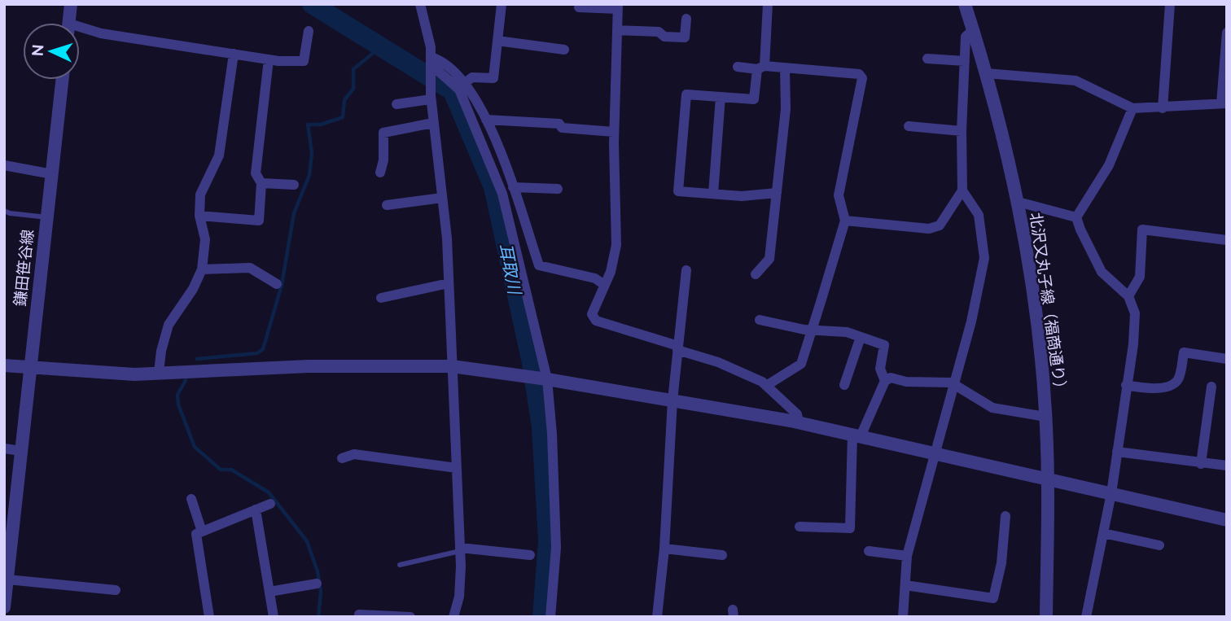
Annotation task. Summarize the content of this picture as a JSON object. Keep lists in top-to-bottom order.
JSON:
{
  "streets": {
    "street": ["鎌田笹谷線", "北沢又丸子線（福商通り）"]
  },
  "water": ["耳取川"],
  "north": "left"
}
